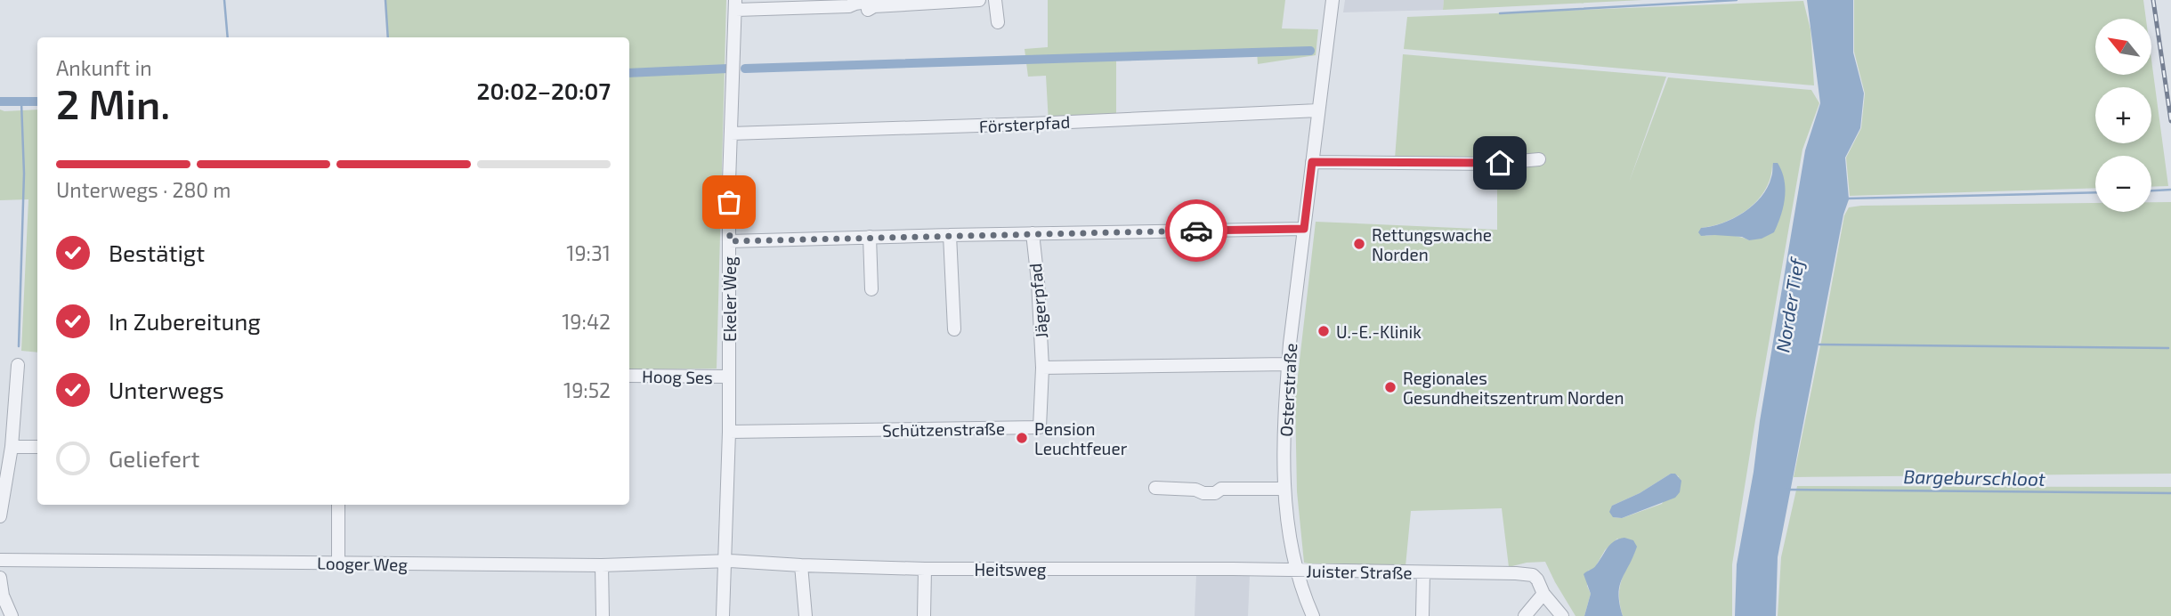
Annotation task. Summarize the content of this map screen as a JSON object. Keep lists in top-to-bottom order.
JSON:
{
  "streets": {
    "street": [
      "Försterpfad",
      "Ekeler Weg",
      "Jägerpfad",
      "Hoog Ses",
      "Osterstraße",
      "Schützenstraße",
      "Looger Weg",
      "Heitsweg",
      "Juister Straße"
    ]
  },
  "crossings": [
    ["Försterpfad", "Ekeler Weg"],
    ["Försterpfad", "Osterstraße"],
    ["Ekeler Weg", "Hoog Ses"],
    ["Ekeler Weg", "Schützenstraße"],
    ["Ekeler Weg", "Looger Weg"],
    ["Ekeler Weg", "Heitsweg"],
    ["Jägerpfad", "Schützenstraße"],
    ["Osterstraße", "Heitsweg"],
    ["Osterstraße", "Juister Straße"],
    ["Looger Weg", "Heitsweg"],
    ["Heitsweg", "Juister Straße"]
  ],
  "water": ["Norder Tief", "Bargeburschloot"],
  "places": [
    "Rettungswache Norden",
    "U.-E.-Klinik",
    "Regionales Gesundheitszentrum Norden",
    "Pension Leuchtfeuer"
  ],
  "north": "top left",
  "page": {
    "map_buttons": ["+", "−"],
    "heading": ["2 Min.", "Ankunft in", "20:02–20:07"],
    "bar": "Unterwegs · 280 m",
    "list": [
      ["Bestätigt", "19:31"],
      ["In Zubereitung", "19:42"],
      ["Unterwegs", "19:52"],
      "Geliefert"
    ]
  }
}
